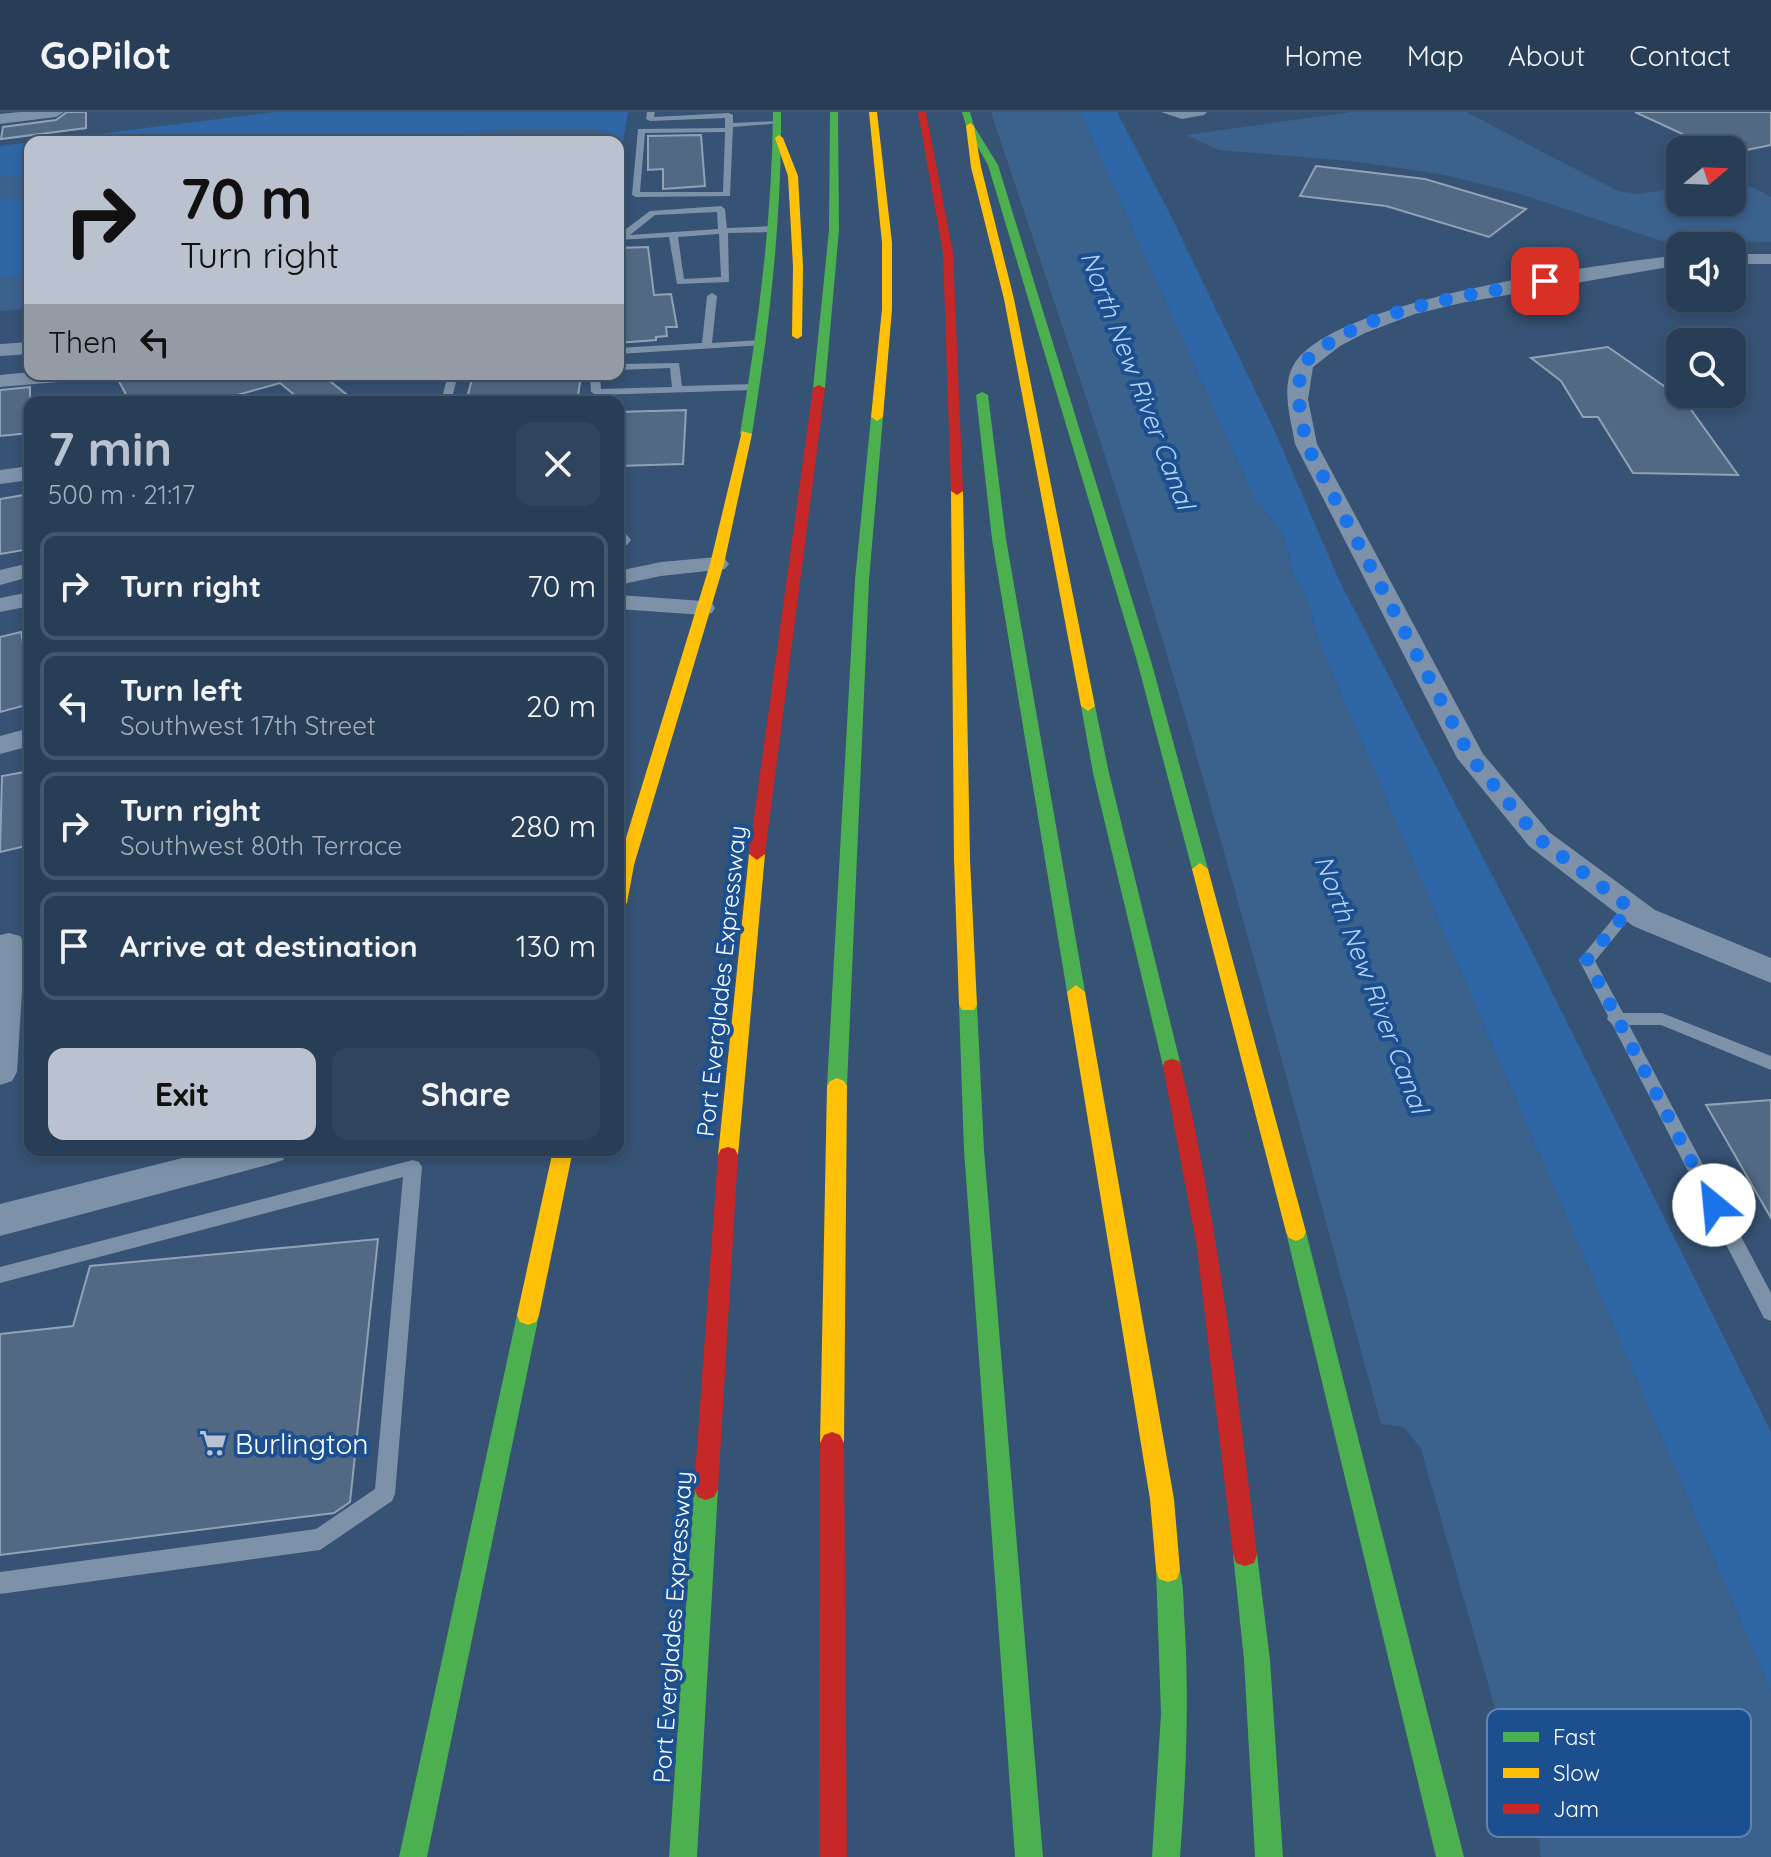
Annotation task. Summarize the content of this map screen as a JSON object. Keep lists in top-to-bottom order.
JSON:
{
  "streets": {
    "main road": ["Port Everglades Expressway"]
  },
  "water": ["North New River Canal"],
  "places": {
    "supermarket": ["Burlington"]
  },
  "legend": ["Fast", "Slow", "Jam"],
  "north": "right",
  "page": {
    "header": "GoPilot",
    "nav": [
      "Home",
      "Map",
      "About",
      "Contact"
    ],
    "turn": ["70 m", "Turn right"],
    "then": "Then",
    "heading": ["7 min", "500 m · 21:17"],
    "list": [
      {
        "name": "Turn right",
        "value": "70 m"
      },
      {
        "name": "Turn left",
        "note": "Southwest 17th Street",
        "value": "20 m"
      },
      {
        "name": "Turn right",
        "note": "Southwest 80th Terrace",
        "value": "280 m"
      },
      {
        "name": "Arrive at destination",
        "value": "130 m"
      }
    ],
    "buttons": ["Exit", "Share"]
  }
}
